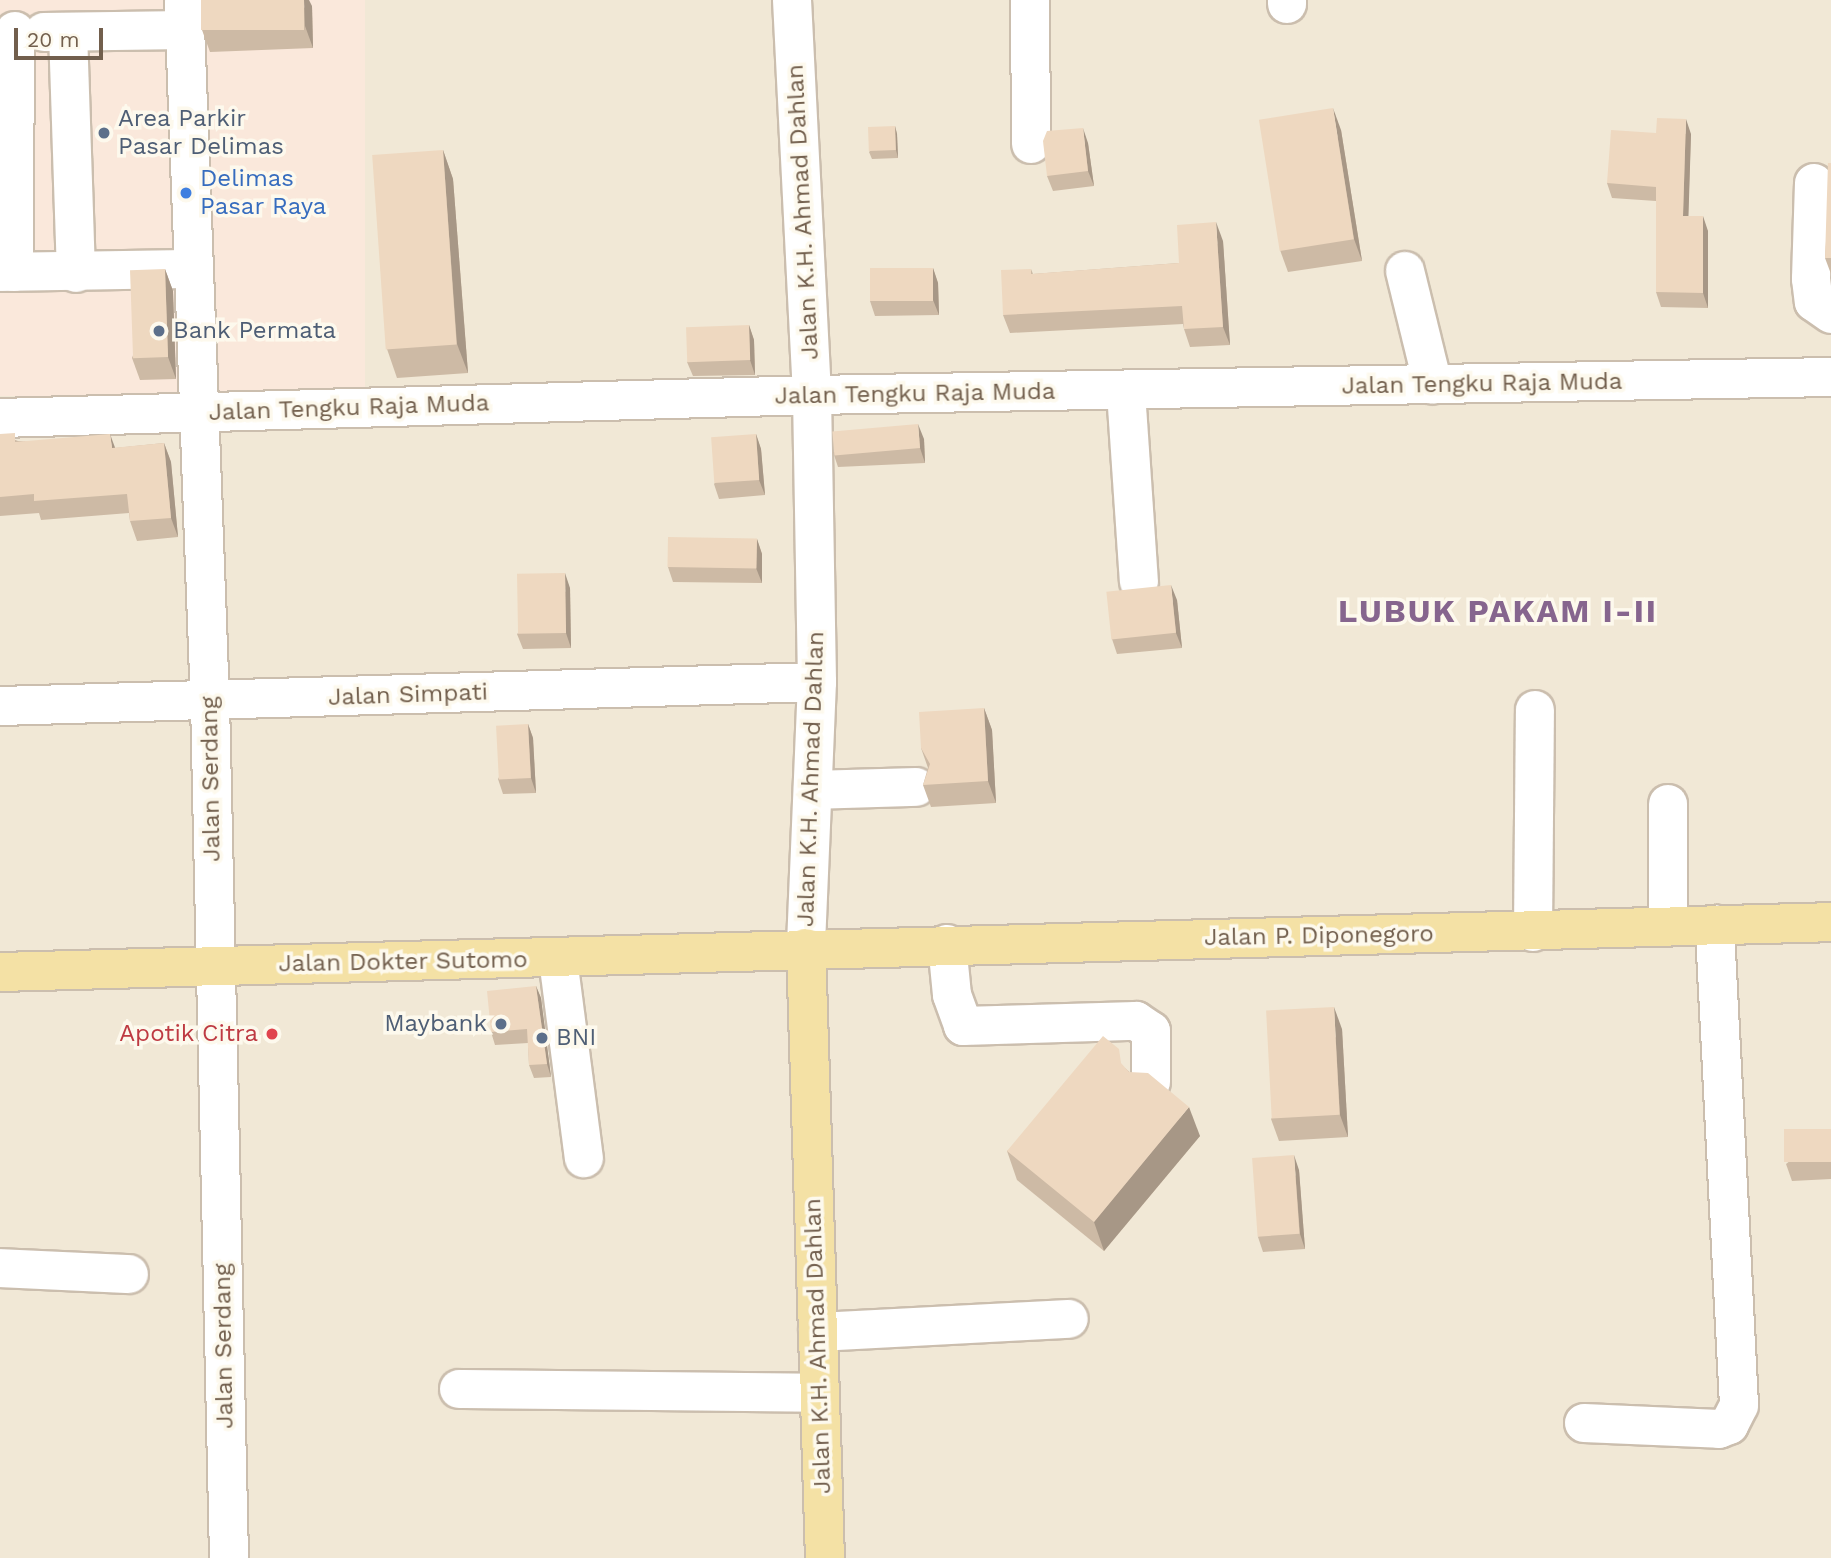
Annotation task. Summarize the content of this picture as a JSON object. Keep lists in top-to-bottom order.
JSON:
{
  "streets": {
    "main road": ["Jalan K.H. Ahmad Dahlan", "Jalan P. Diponegoro", "Jalan Dokter Sutomo"],
    "street": ["Jalan Tengku Raja Muda", "Jalan Simpati", "Jalan Serdang"]
  },
  "crossings": [
    ["Jalan K.H. Ahmad Dahlan", "Jalan Tengku Raja Muda"],
    ["Jalan K.H. Ahmad Dahlan", "Jalan Simpati"],
    ["Jalan K.H. Ahmad Dahlan", "Jalan P. Diponegoro"],
    ["Jalan K.H. Ahmad Dahlan", "Jalan Dokter Sutomo"],
    ["Jalan Tengku Raja Muda", "Jalan Serdang"],
    ["Jalan Simpati", "Jalan Serdang"],
    ["Jalan Serdang", "Jalan Dokter Sutomo"],
    ["Jalan P. Diponegoro", "Jalan Dokter Sutomo"]
  ],
  "districts": ["LUBUK PAKAM I-II"],
  "places": [
    "Area Parkir Pasar Delimas",
    "Delimas Pasar Raya",
    "Bank Permata",
    "Maybank",
    "Apotik Citra",
    "BNI"
  ],
  "scale_bar": "20 m"
}
